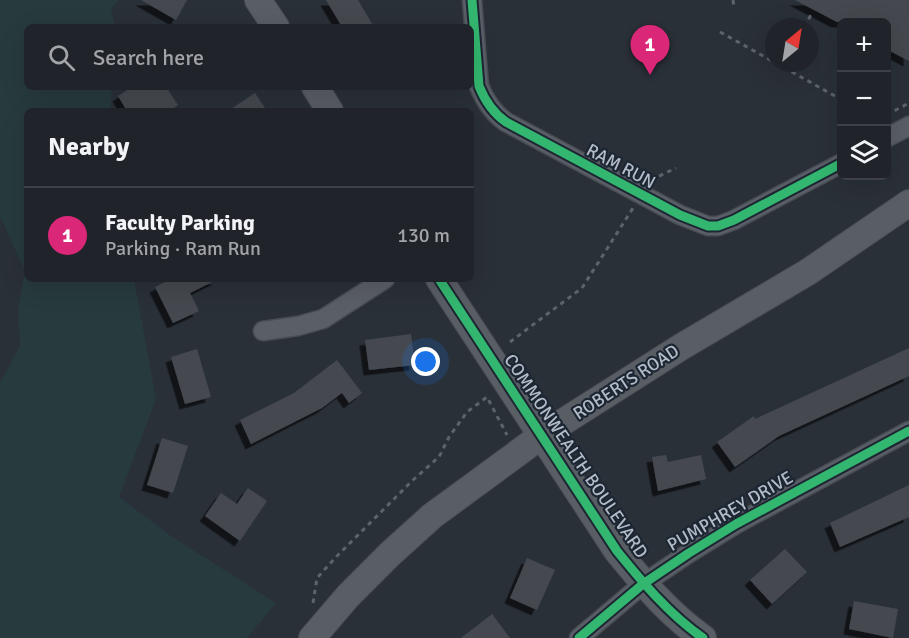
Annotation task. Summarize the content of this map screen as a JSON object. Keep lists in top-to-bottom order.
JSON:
{
  "streets": {
    "main road": ["ROBERTS ROAD", "COMMONWEALTH BOULEVARD"],
    "street": ["RAM RUN", "PUMPHREY DRIVE"]
  },
  "crossings": [
    ["ROBERTS ROAD", "COMMONWEALTH BOULEVARD"],
    ["COMMONWEALTH BOULEVARD", "PUMPHREY DRIVE"]
  ],
  "north": "top right",
  "page": {
    "map_buttons": ["+", "−"],
    "search": "Search here",
    "pins": "1",
    "heading": "Nearby",
    "list": [
      {
        "mark": "1",
        "name": "Faculty Parking",
        "note": "Parking · Ram Run",
        "value": "130 m"
      }
    ]
  }
}
